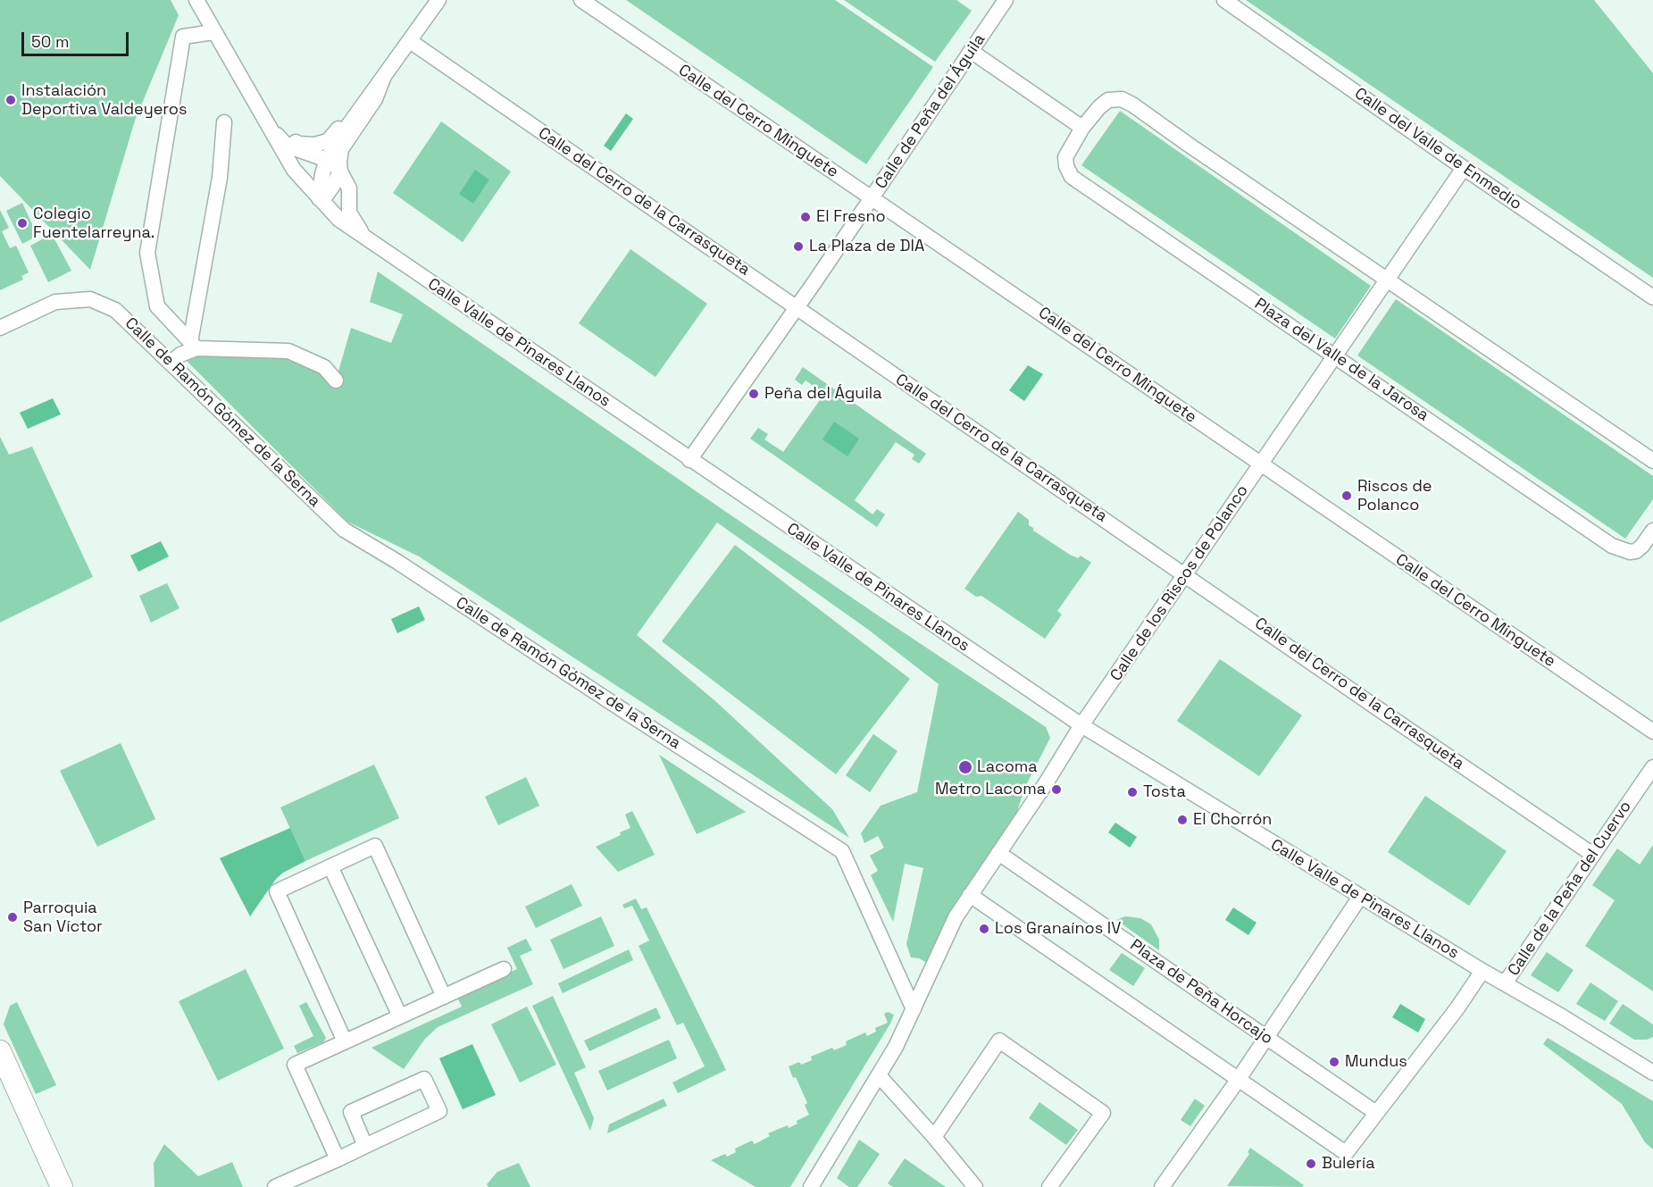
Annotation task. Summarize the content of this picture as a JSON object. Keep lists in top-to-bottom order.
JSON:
{
  "streets": {
    "street": [
      "Calle de Peña del Águila",
      "Calle del Cerro Minguete",
      "Calle del Valle de Enmedio",
      "Calle del Cerro de la Carrasqueta",
      "Calle Valle de Pinares Llanos",
      "Plaza del Valle de la Jarosa",
      "Calle de Ramón Gómez de la Serna",
      "Calle de los Riscos de Polanco",
      "Calle de la Peña del Cuervo",
      "Plaza de Peña Horcajo"
    ]
  },
  "crossings": [
    ["Calle de Peña del Águila", "Calle del Cerro Minguete"],
    ["Calle de Peña del Águila", "Calle del Cerro de la Carrasqueta"],
    ["Calle de Peña del Águila", "Calle Valle de Pinares Llanos"],
    ["Calle del Cerro Minguete", "Calle de los Riscos de Polanco"],
    ["Calle del Valle de Enmedio", "Calle de los Riscos de Polanco"],
    ["Calle del Cerro de la Carrasqueta", "Calle de los Riscos de Polanco"],
    ["Calle del Cerro de la Carrasqueta", "Calle de la Peña del Cuervo"],
    ["Calle Valle de Pinares Llanos", "Calle de los Riscos de Polanco"],
    ["Calle Valle de Pinares Llanos", "Calle de la Peña del Cuervo"],
    ["Plaza del Valle de la Jarosa", "Calle de los Riscos de Polanco"],
    ["Calle de Ramón Gómez de la Serna", "Calle de los Riscos de Polanco"],
    ["Calle de los Riscos de Polanco", "Plaza de Peña Horcajo"]
  ],
  "places": [
    "Instalación Deportiva Valdeyeros",
    "El Fresno",
    "Colegio Fuentelarreyna.",
    "La Plaza de DIA",
    "Peña del Águila",
    "Riscos de Polanco",
    "Lacoma",
    "Metro Lacoma",
    "Tosta",
    "El Chorrón",
    "Parroquia San Víctor",
    "Los Granaínos IV",
    "Mundus",
    "Bulería"
  ],
  "scale_bar": "50 m"
}
